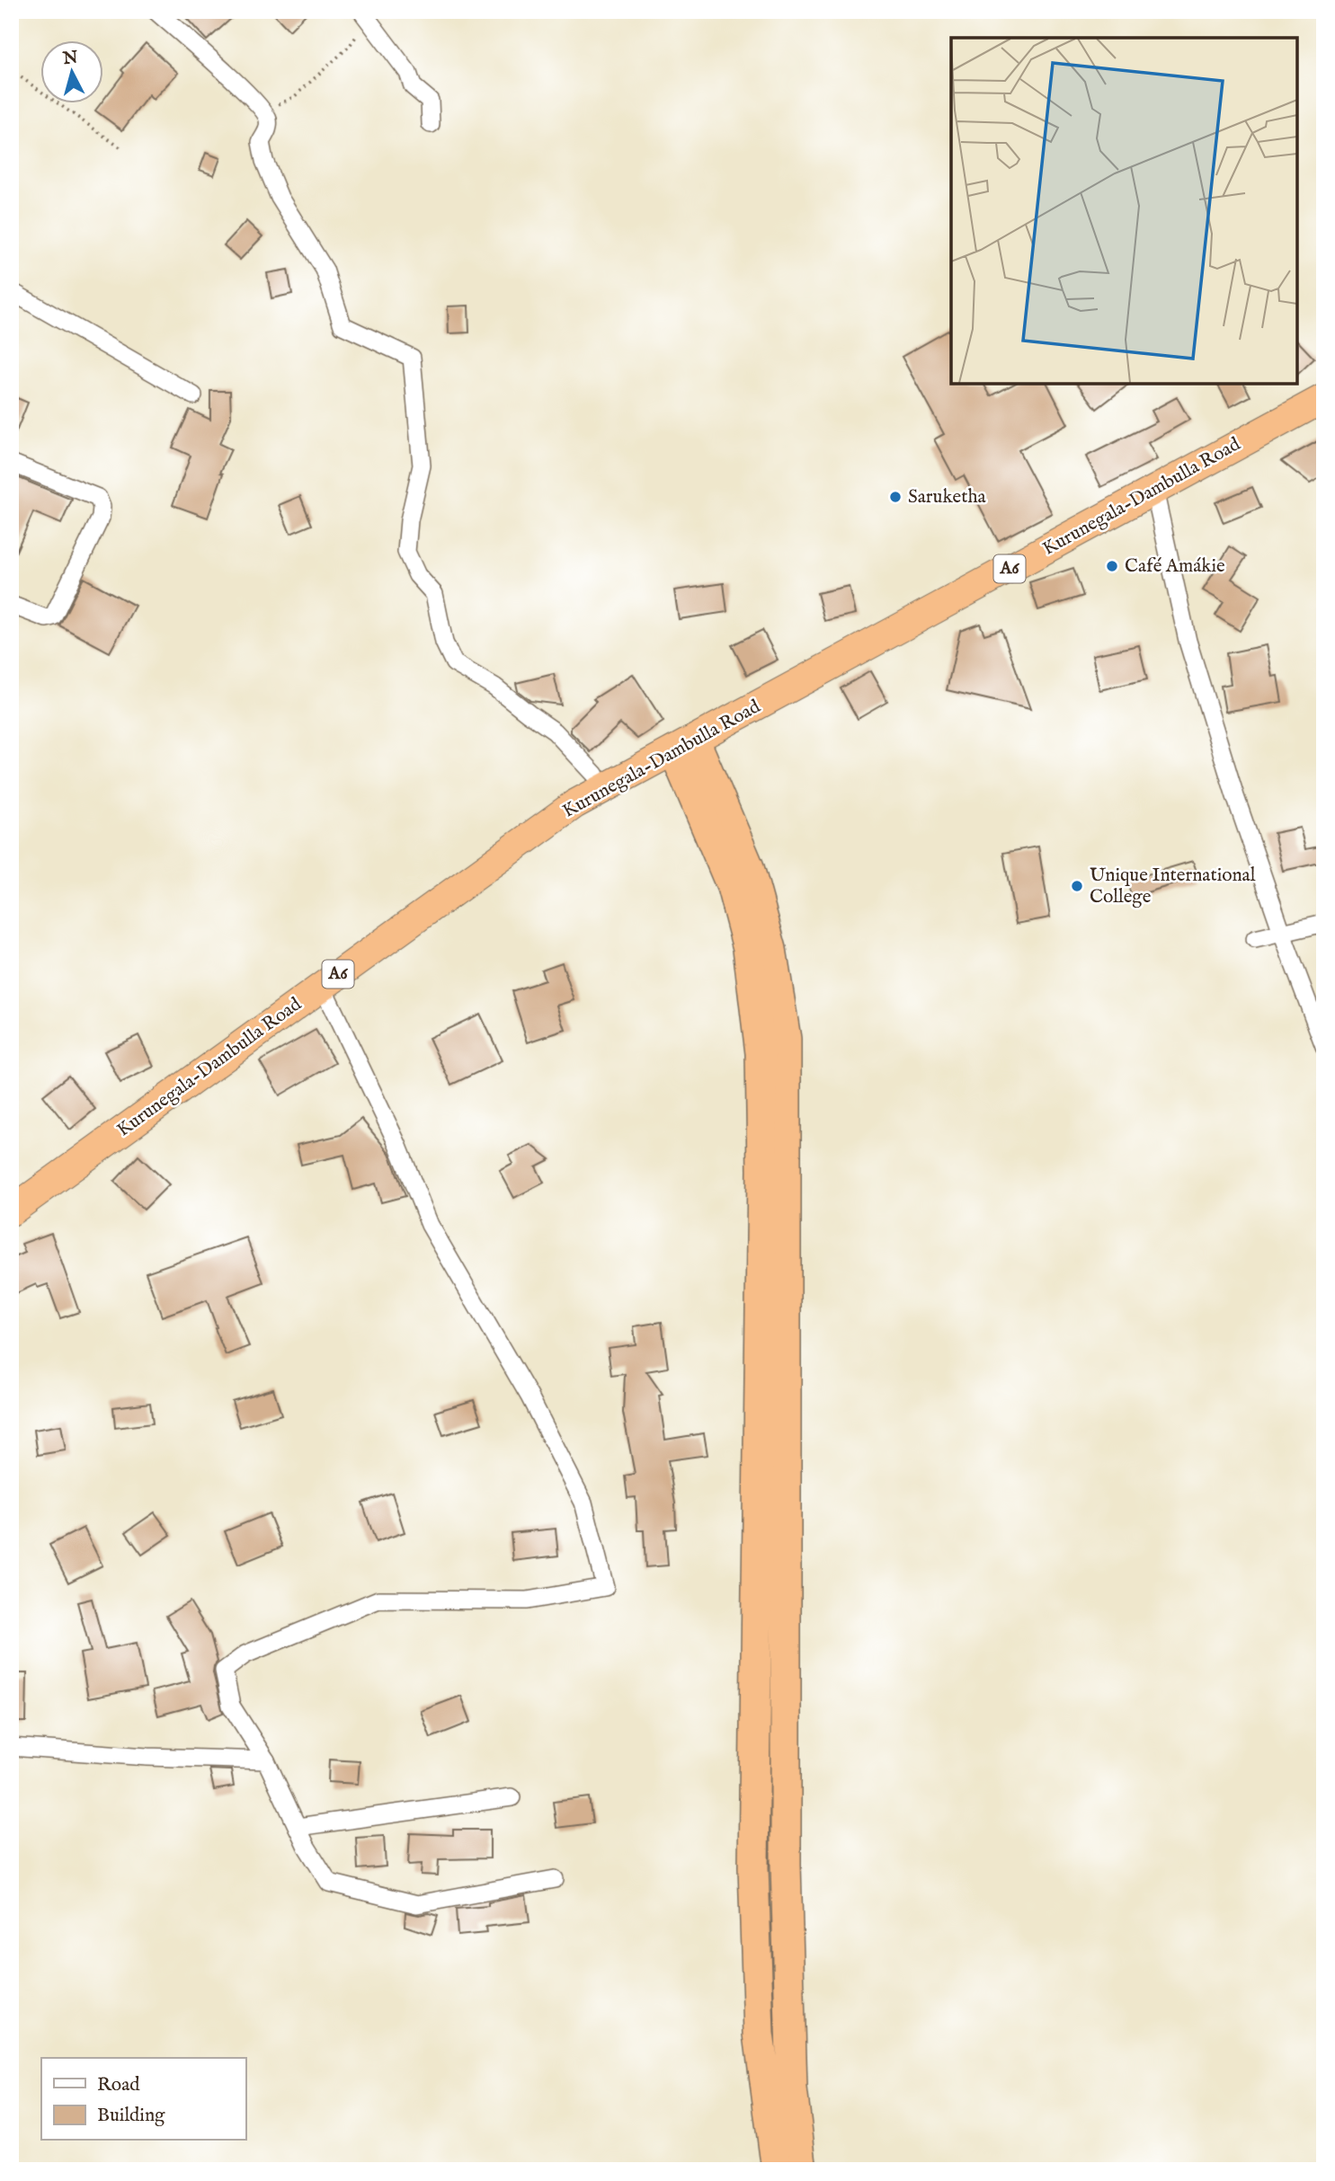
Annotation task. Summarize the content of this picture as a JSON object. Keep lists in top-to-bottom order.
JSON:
{
  "streets": {
    "highway": ["Kurunegala-Dambulla Road", "A6"]
  },
  "places": ["Saruketha", "Café Amákie", "Unique International College"],
  "legend": ["Road", "Building"],
  "north": "top"
}
